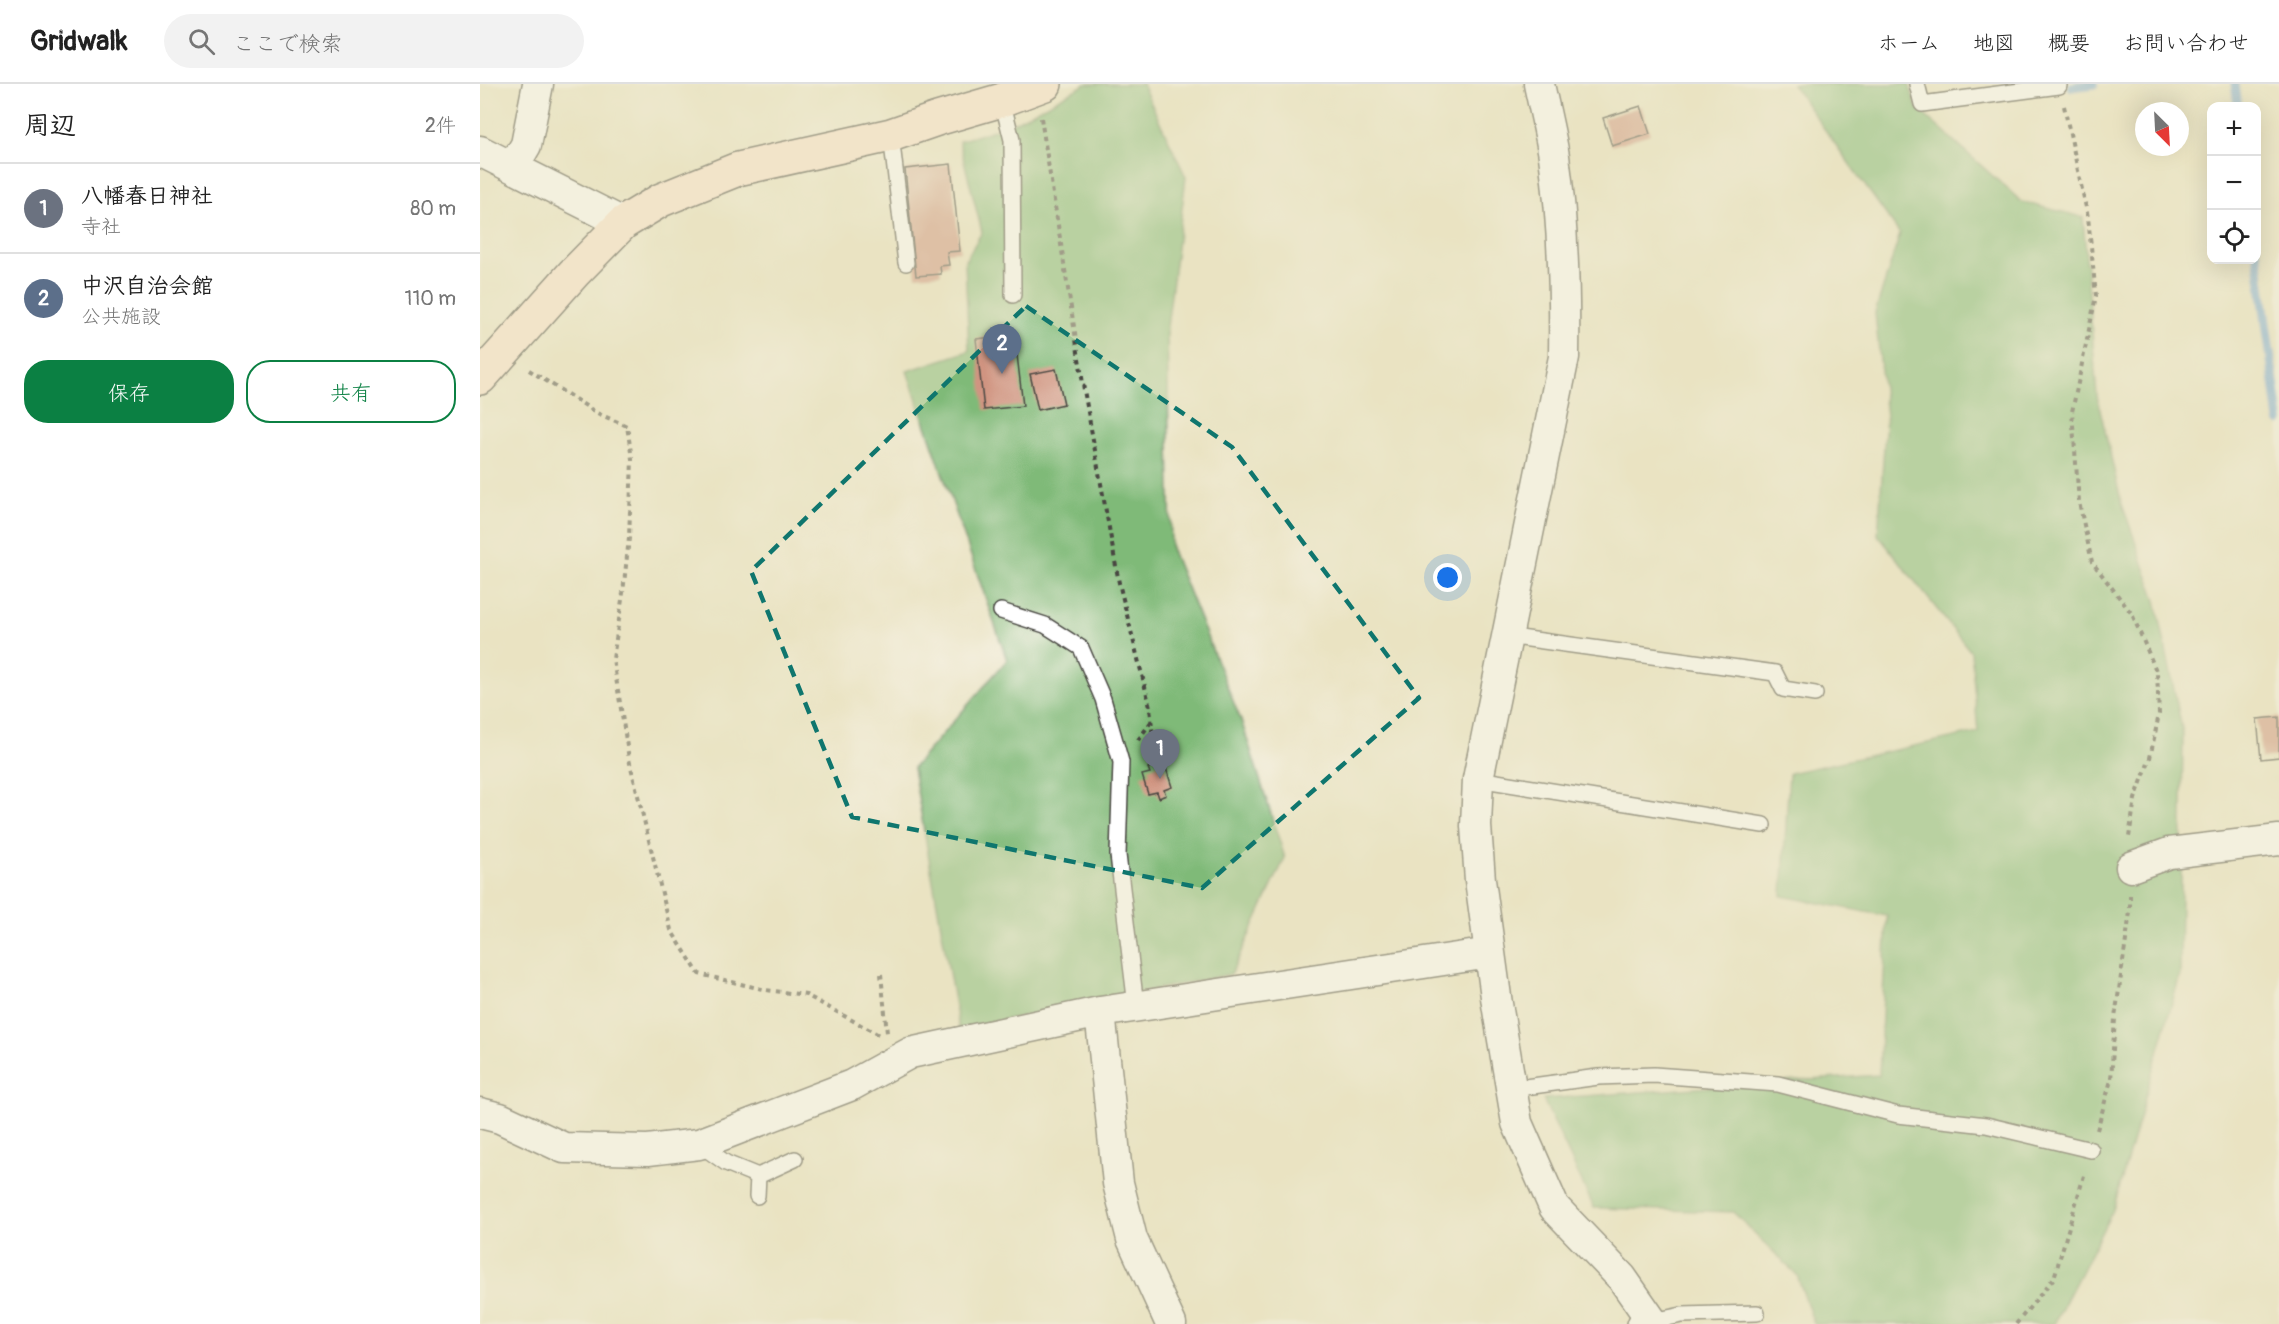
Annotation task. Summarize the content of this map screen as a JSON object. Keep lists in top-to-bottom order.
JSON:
{
  "north": "bottom right",
  "page": {
    "header": "Gridwalk",
    "search": "ここで検索",
    "nav": [
      "ホーム",
      "地図",
      "概要",
      "お問い合わせ"
    ],
    "heading": ["周辺", "2件"],
    "map_buttons": ["+", "−"],
    "list": [
      {
        "mark": "1",
        "name": "八幡春日神社",
        "note": "寺社",
        "value": "80 m"
      },
      {
        "mark": "2",
        "name": "中沢自治会館",
        "note": "公共施設",
        "value": "110 m"
      }
    ],
    "pins": ["2", "1"],
    "buttons": ["保存", "共有"]
  }
}
